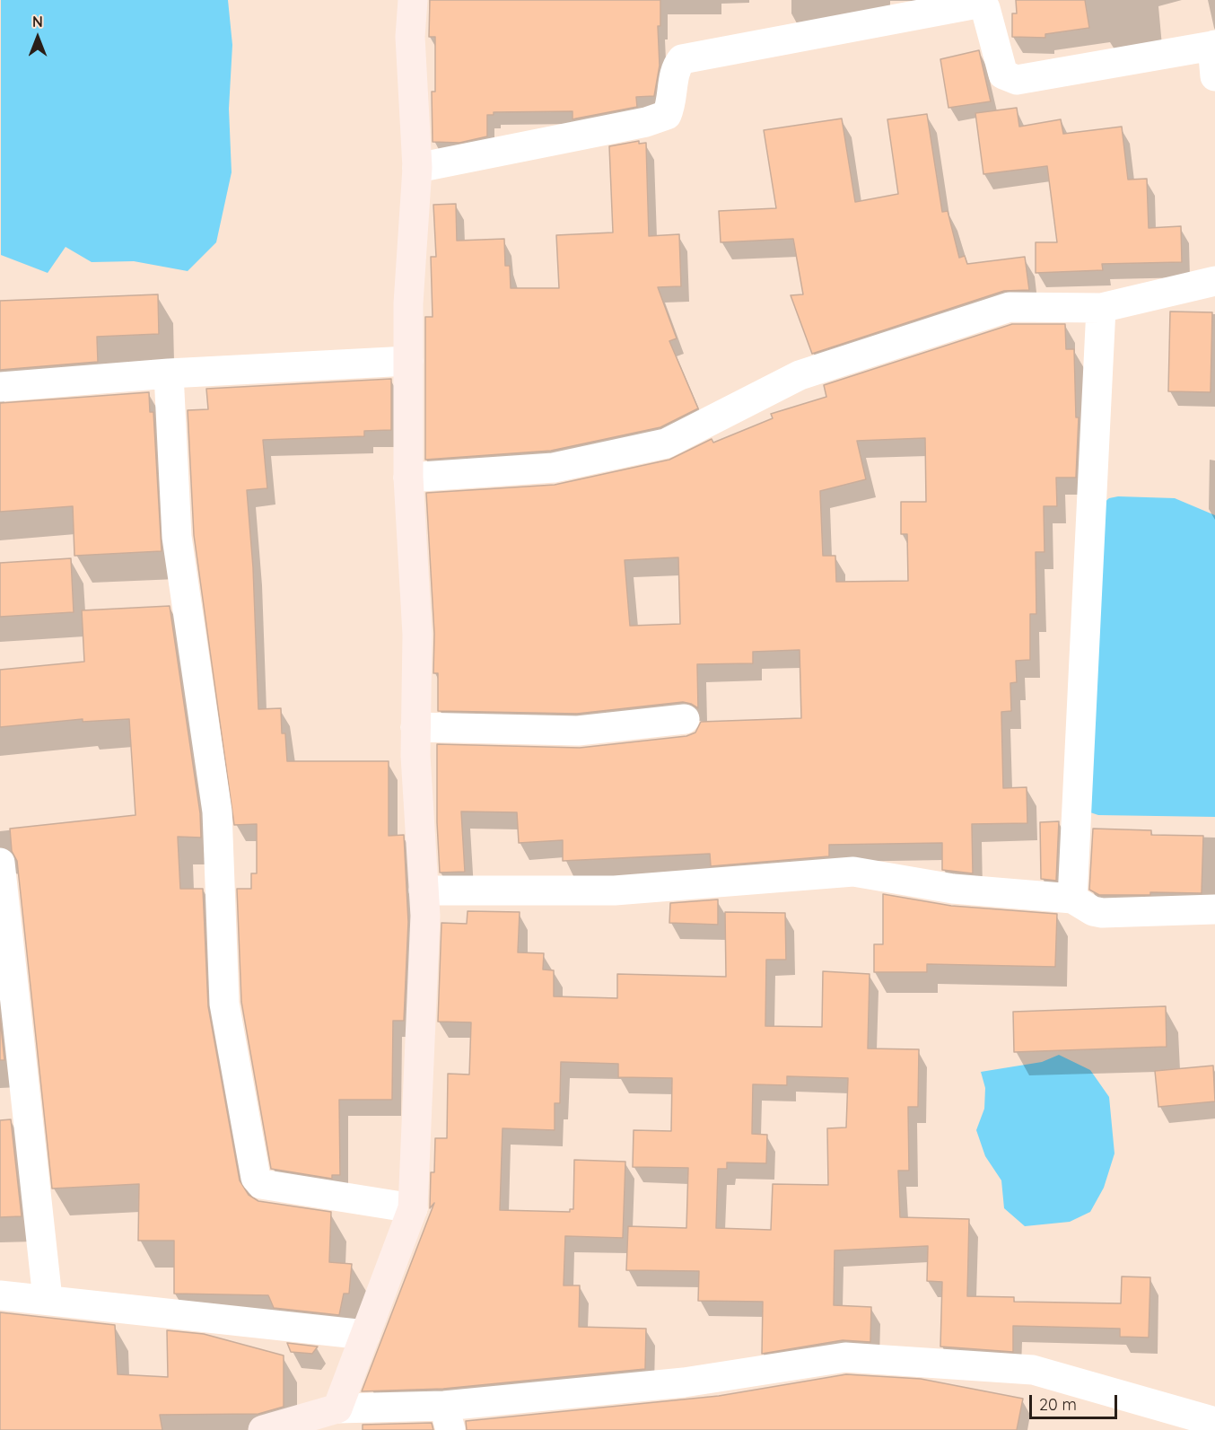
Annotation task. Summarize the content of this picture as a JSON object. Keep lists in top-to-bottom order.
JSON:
{
  "scale_bar": "20 m",
  "north": "top"
}
